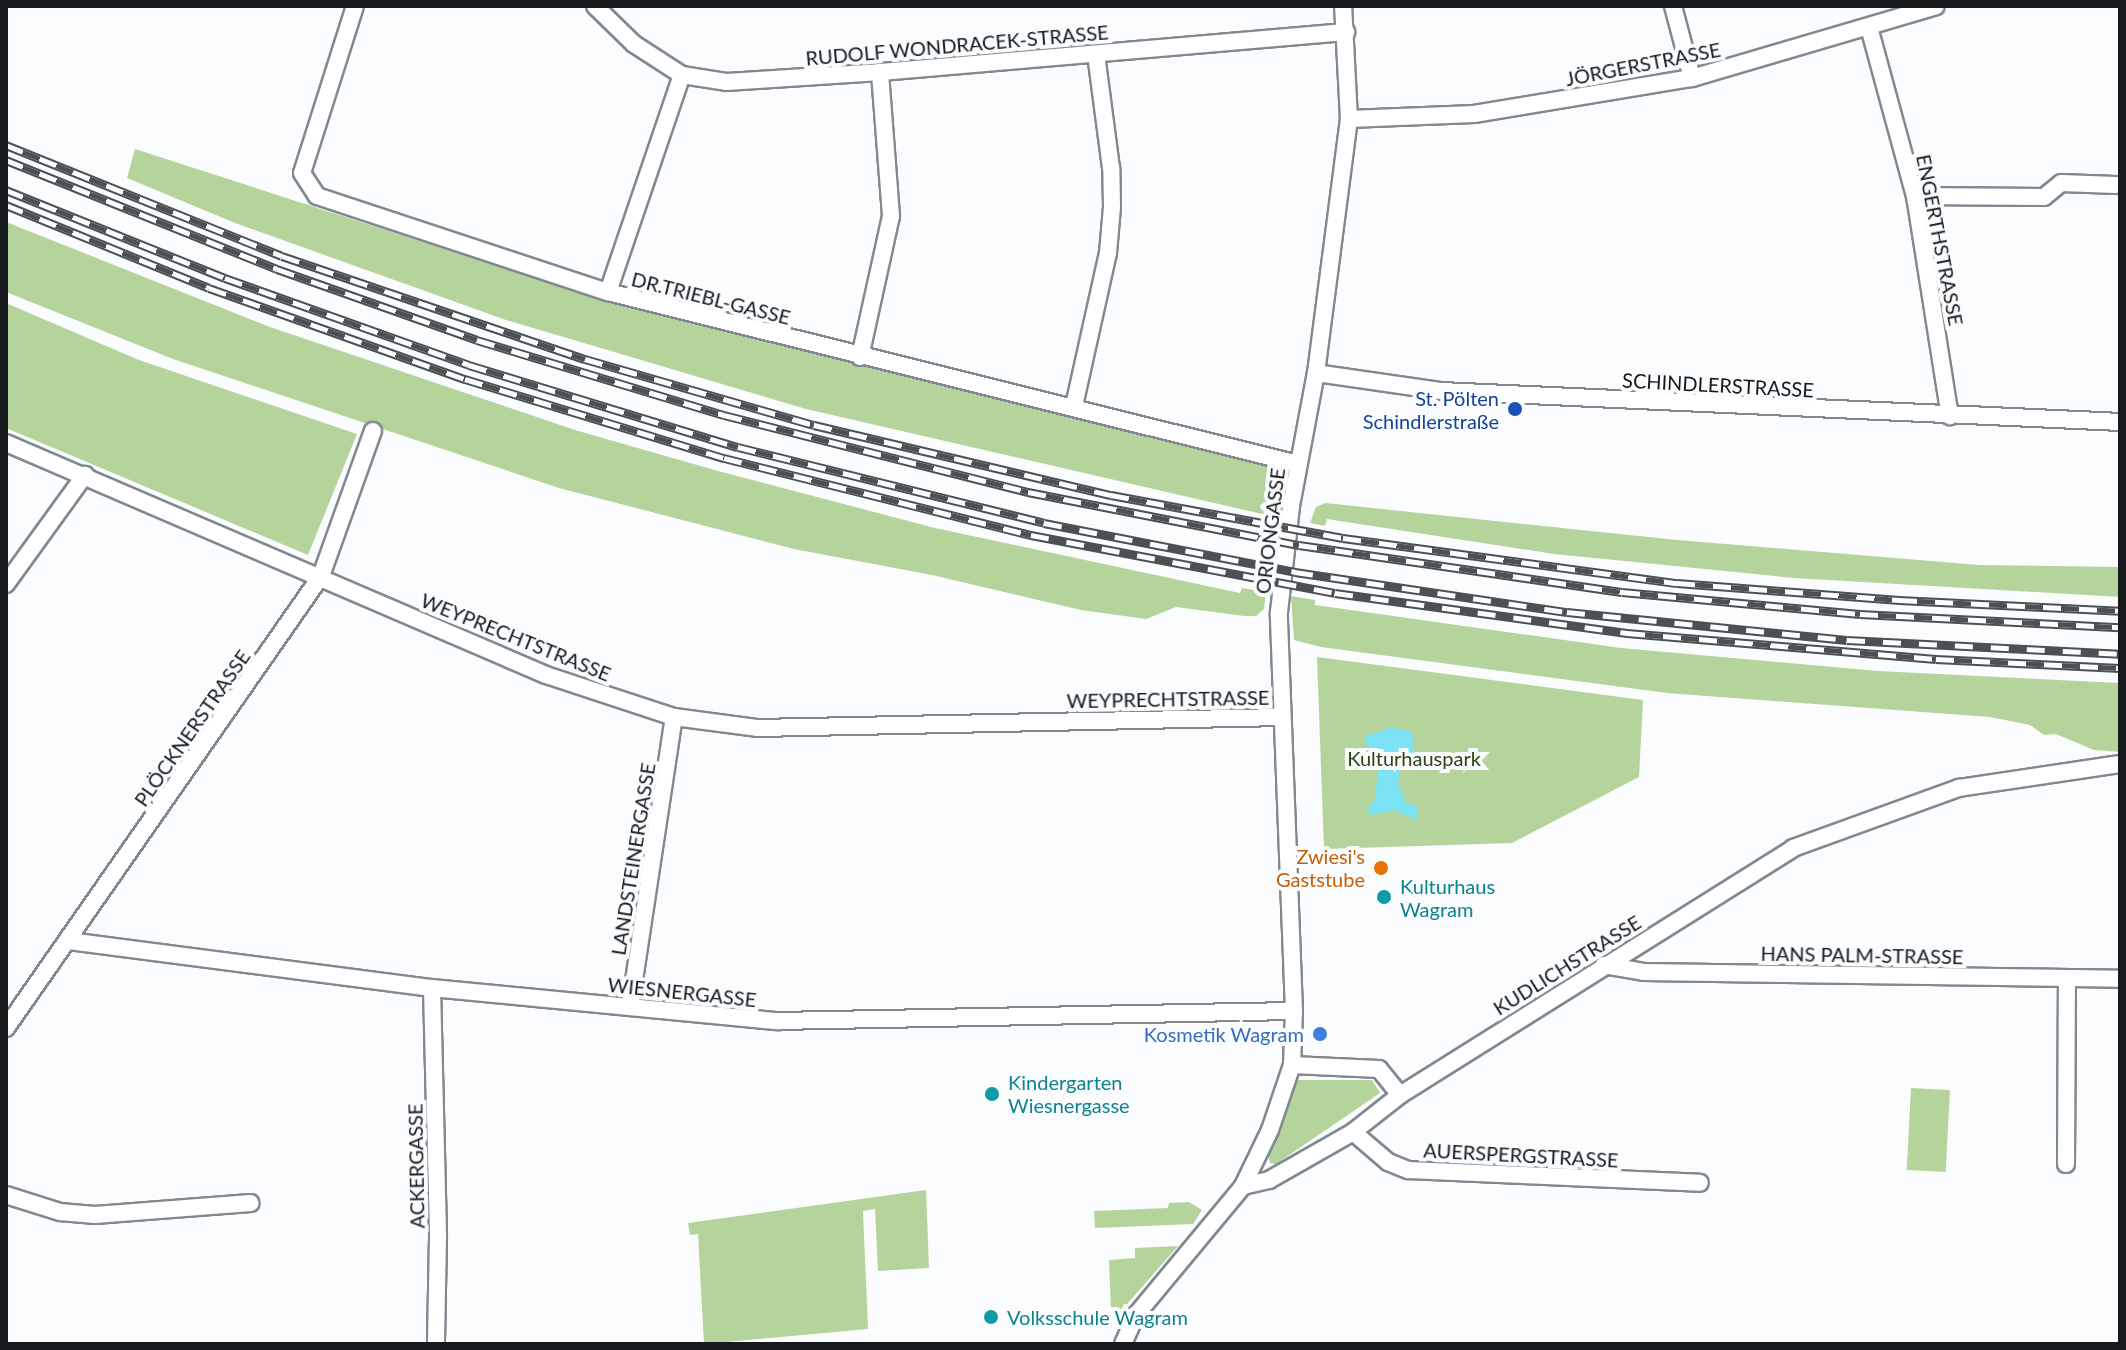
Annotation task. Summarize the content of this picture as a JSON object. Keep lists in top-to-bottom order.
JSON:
{
  "streets": {
    "street": [
      "RUDOLF WONDRACEK-STRASSE",
      "JÖRGERSTRASSE",
      "ENGERTHSTRASSE",
      "DR.TRIEBL-GASSE",
      "SCHINDLERSTRASSE",
      "ORIONGASSE",
      "WEYPRECHTSTRASSE",
      "PLÖCKNERSTRASSE",
      "LANDSTEINERGASSE",
      "HANS PALM-STRASSE",
      "KUDLICHSTRASSE",
      "WIESNERGASSE",
      "AUERSPERGSTRASSE",
      "ACKERGASSE"
    ]
  },
  "crossings": [
    ["RUDOLF WONDRACEK-STRASSE", "ORIONGASSE"],
    ["JÖRGERSTRASSE", "ENGERTHSTRASSE"],
    ["JÖRGERSTRASSE", "ORIONGASSE"],
    ["ENGERTHSTRASSE", "SCHINDLERSTRASSE"],
    ["DR.TRIEBL-GASSE", "ORIONGASSE"],
    ["SCHINDLERSTRASSE", "ORIONGASSE"],
    ["ORIONGASSE", "WEYPRECHTSTRASSE"],
    ["ORIONGASSE", "KUDLICHSTRASSE"],
    ["ORIONGASSE", "WIESNERGASSE"],
    ["WEYPRECHTSTRASSE", "PLÖCKNERSTRASSE"],
    ["WEYPRECHTSTRASSE", "LANDSTEINERGASSE"],
    ["PLÖCKNERSTRASSE", "WIESNERGASSE"],
    ["LANDSTEINERGASSE", "WIESNERGASSE"],
    ["HANS PALM-STRASSE", "KUDLICHSTRASSE"],
    ["KUDLICHSTRASSE", "AUERSPERGSTRASSE"],
    ["WIESNERGASSE", "ACKERGASSE"]
  ],
  "parks": ["Kulturhauspark"],
  "places": [
    "St. Pölten Schindlerstraße",
    "Zwiesi's Gaststube",
    "Kulturhaus Wagram",
    "Kosmetik Wagram",
    "Kindergarten Wiesnergasse",
    "Volksschule Wagram"
  ]
}
